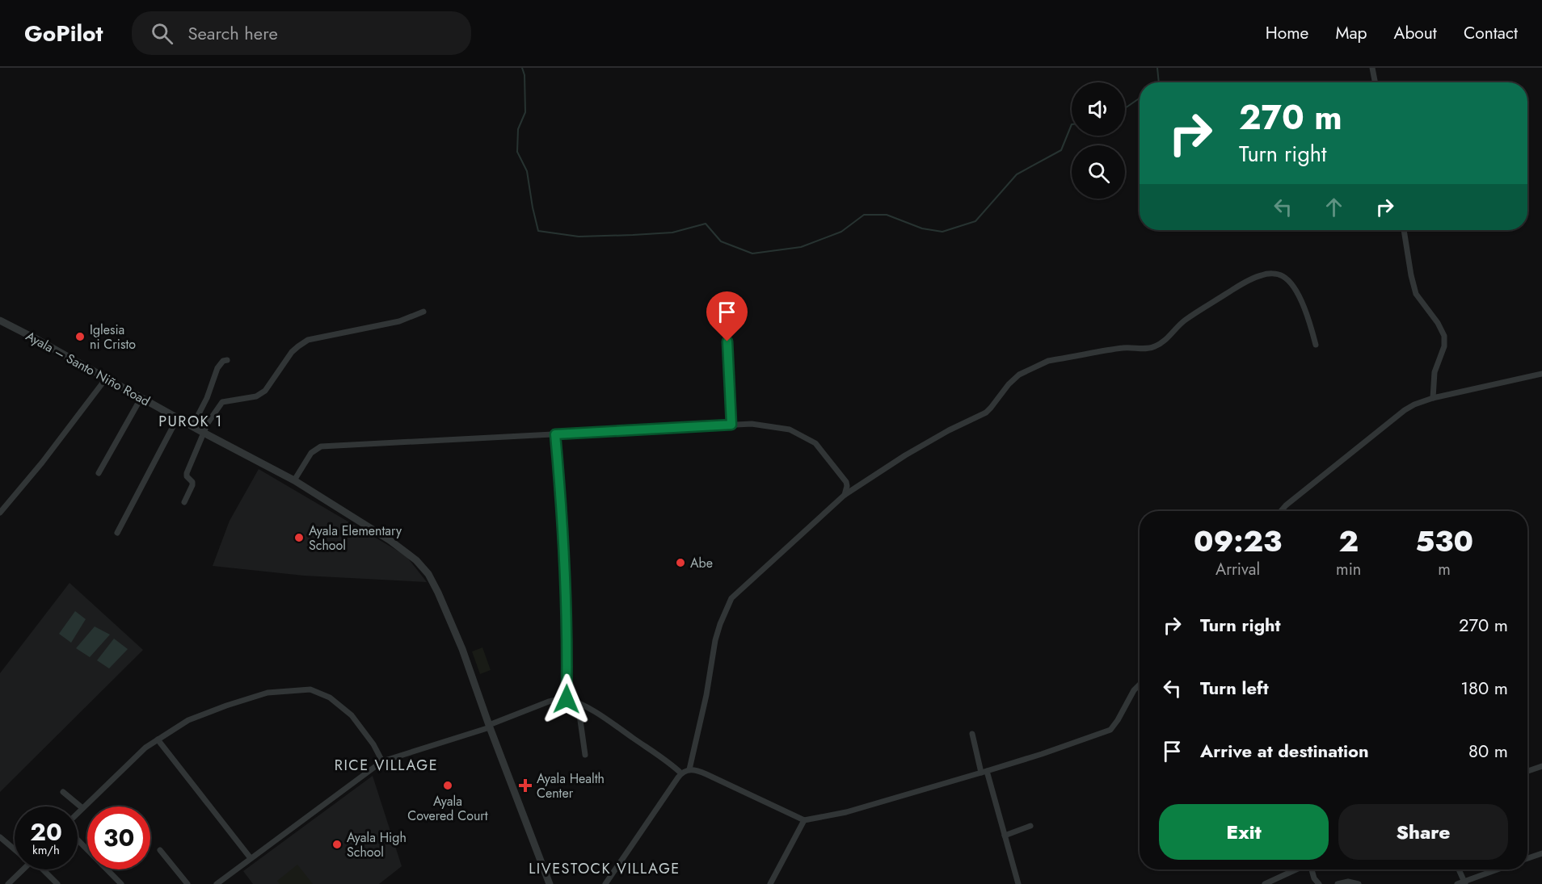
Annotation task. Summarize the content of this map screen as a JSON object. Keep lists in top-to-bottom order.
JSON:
{
  "streets": {
    "street": ["Ayala – Santo Niño Road"]
  },
  "districts": ["PUROK 1", "RICE VILLAGE", "LIVESTOCK VILLAGE"],
  "places": {
    "other": [
      "Iglesia ni Cristo",
      "Ayala Elementary School",
      "Abe",
      "Ayala Covered Court",
      "Ayala High School"
    ],
    "health": ["Ayala Health Center"]
  },
  "page": {
    "header": "GoPilot",
    "search": "Search here",
    "nav": [
      "Home",
      "Map",
      "About",
      "Contact"
    ],
    "turn": ["270 m", "Turn right"],
    "eta": [
      "09:23",
      "Arrival",
      "2",
      "min",
      "530",
      "m"
    ],
    "list": [
      {
        "name": "Turn right",
        "value": "270 m"
      },
      {
        "name": "Turn left",
        "value": "180 m"
      },
      {
        "name": "Arrive at destination",
        "value": "80 m"
      }
    ],
    "buttons": ["Exit", "Share"],
    "speed": "20 km/h",
    "limit": "30"
  }
}
